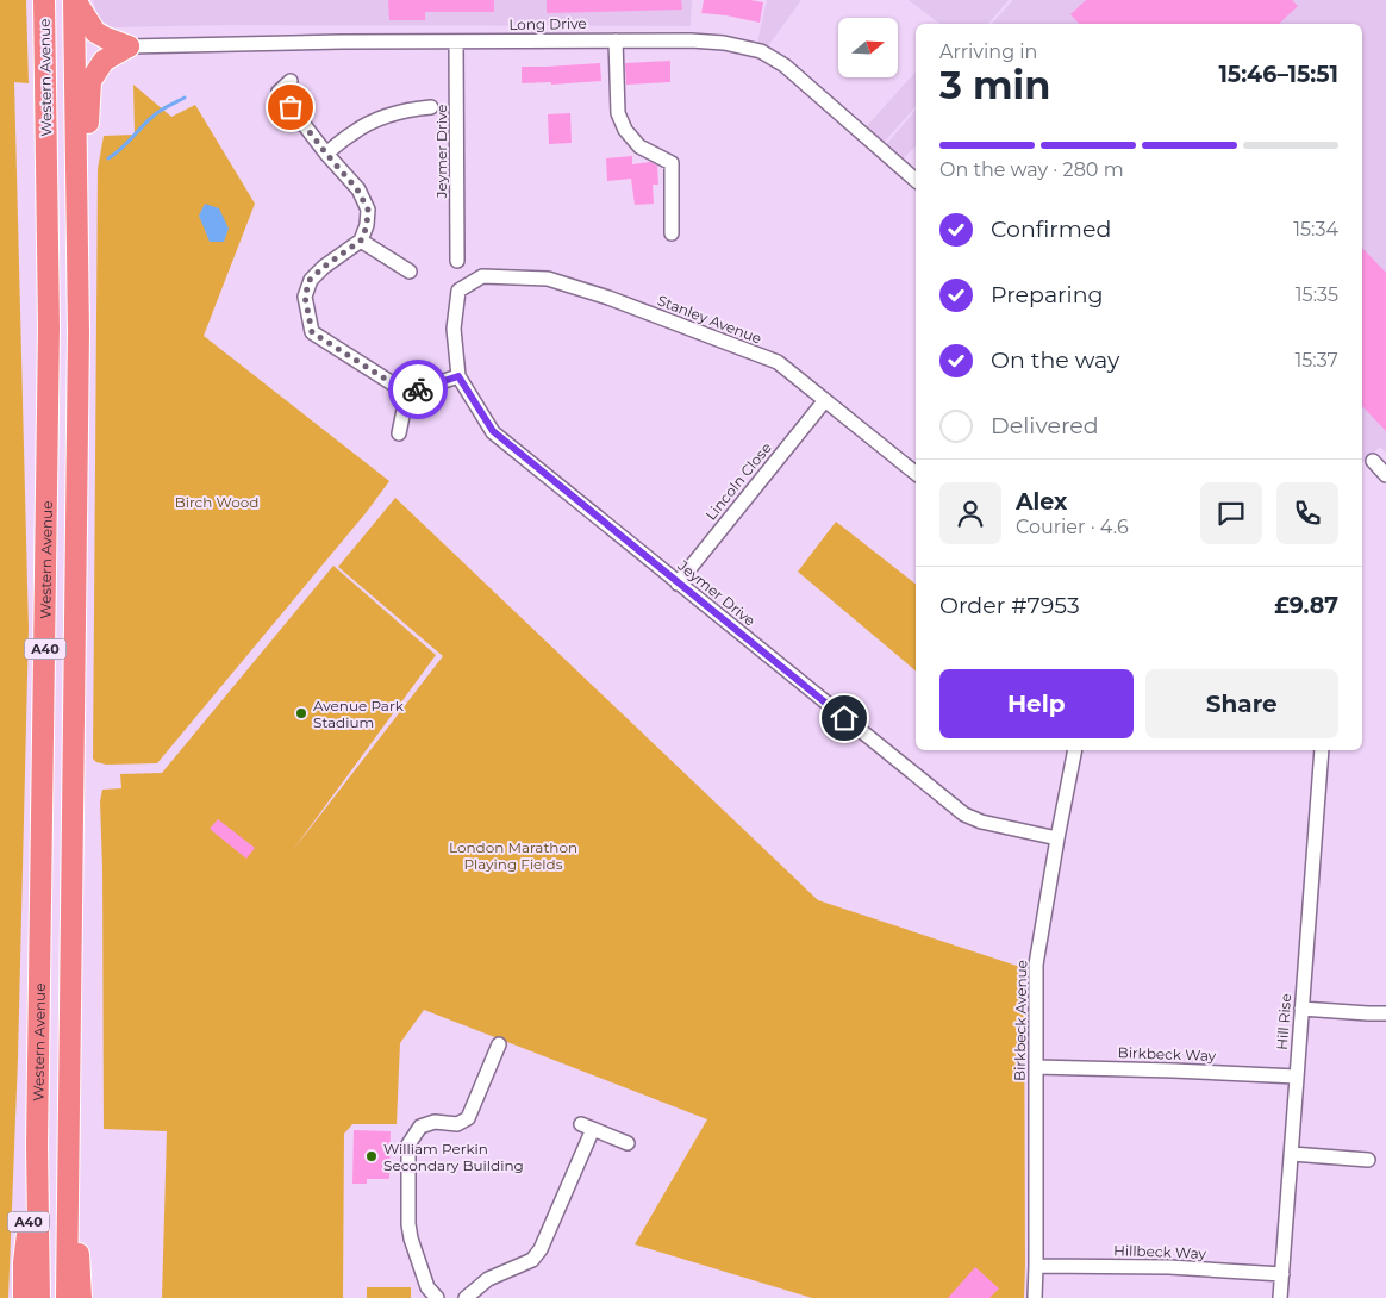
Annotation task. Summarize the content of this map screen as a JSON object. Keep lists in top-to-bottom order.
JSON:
{
  "streets": {
    "highway": ["Western Avenue", "A40"],
    "street": [
      "Long Drive",
      "Jeymer Drive",
      "Stanley Avenue",
      "Lincoln Close",
      "Birkbeck Avenue",
      "Hill Rise",
      "Birkbeck Way",
      "Hillbeck Way"
    ]
  },
  "crossings": [
    ["Long Drive", "Jeymer Drive"],
    ["Western Avenue", "A40"],
    ["Jeymer Drive", "Stanley Avenue"],
    ["Jeymer Drive", "Lincoln Close"],
    ["Jeymer Drive", "Birkbeck Avenue"],
    ["Stanley Avenue", "Lincoln Close"],
    ["Birkbeck Avenue", "Birkbeck Way"],
    ["Birkbeck Avenue", "Hillbeck Way"],
    ["Hill Rise", "Birkbeck Way"],
    ["Hill Rise", "Hillbeck Way"]
  ],
  "parks": ["Birch Wood", "London Marathon Playing Fields"],
  "places": ["Avenue Park Stadium", "William Perkin Secondary Building"],
  "north": "right",
  "page": {
    "heading": ["3 min", "Arriving in", "15:46–15:51"],
    "panel": [
      "Alex",
      "Courier · 4.6",
      "Order #7953",
      "£9.87"
    ],
    "bar": "On the way · 280 m",
    "list": [
      ["Confirmed", "15:34"],
      ["Preparing", "15:35"],
      ["On the way", "15:37"],
      "Delivered"
    ],
    "buttons": ["Help", "Share"]
  }
}
